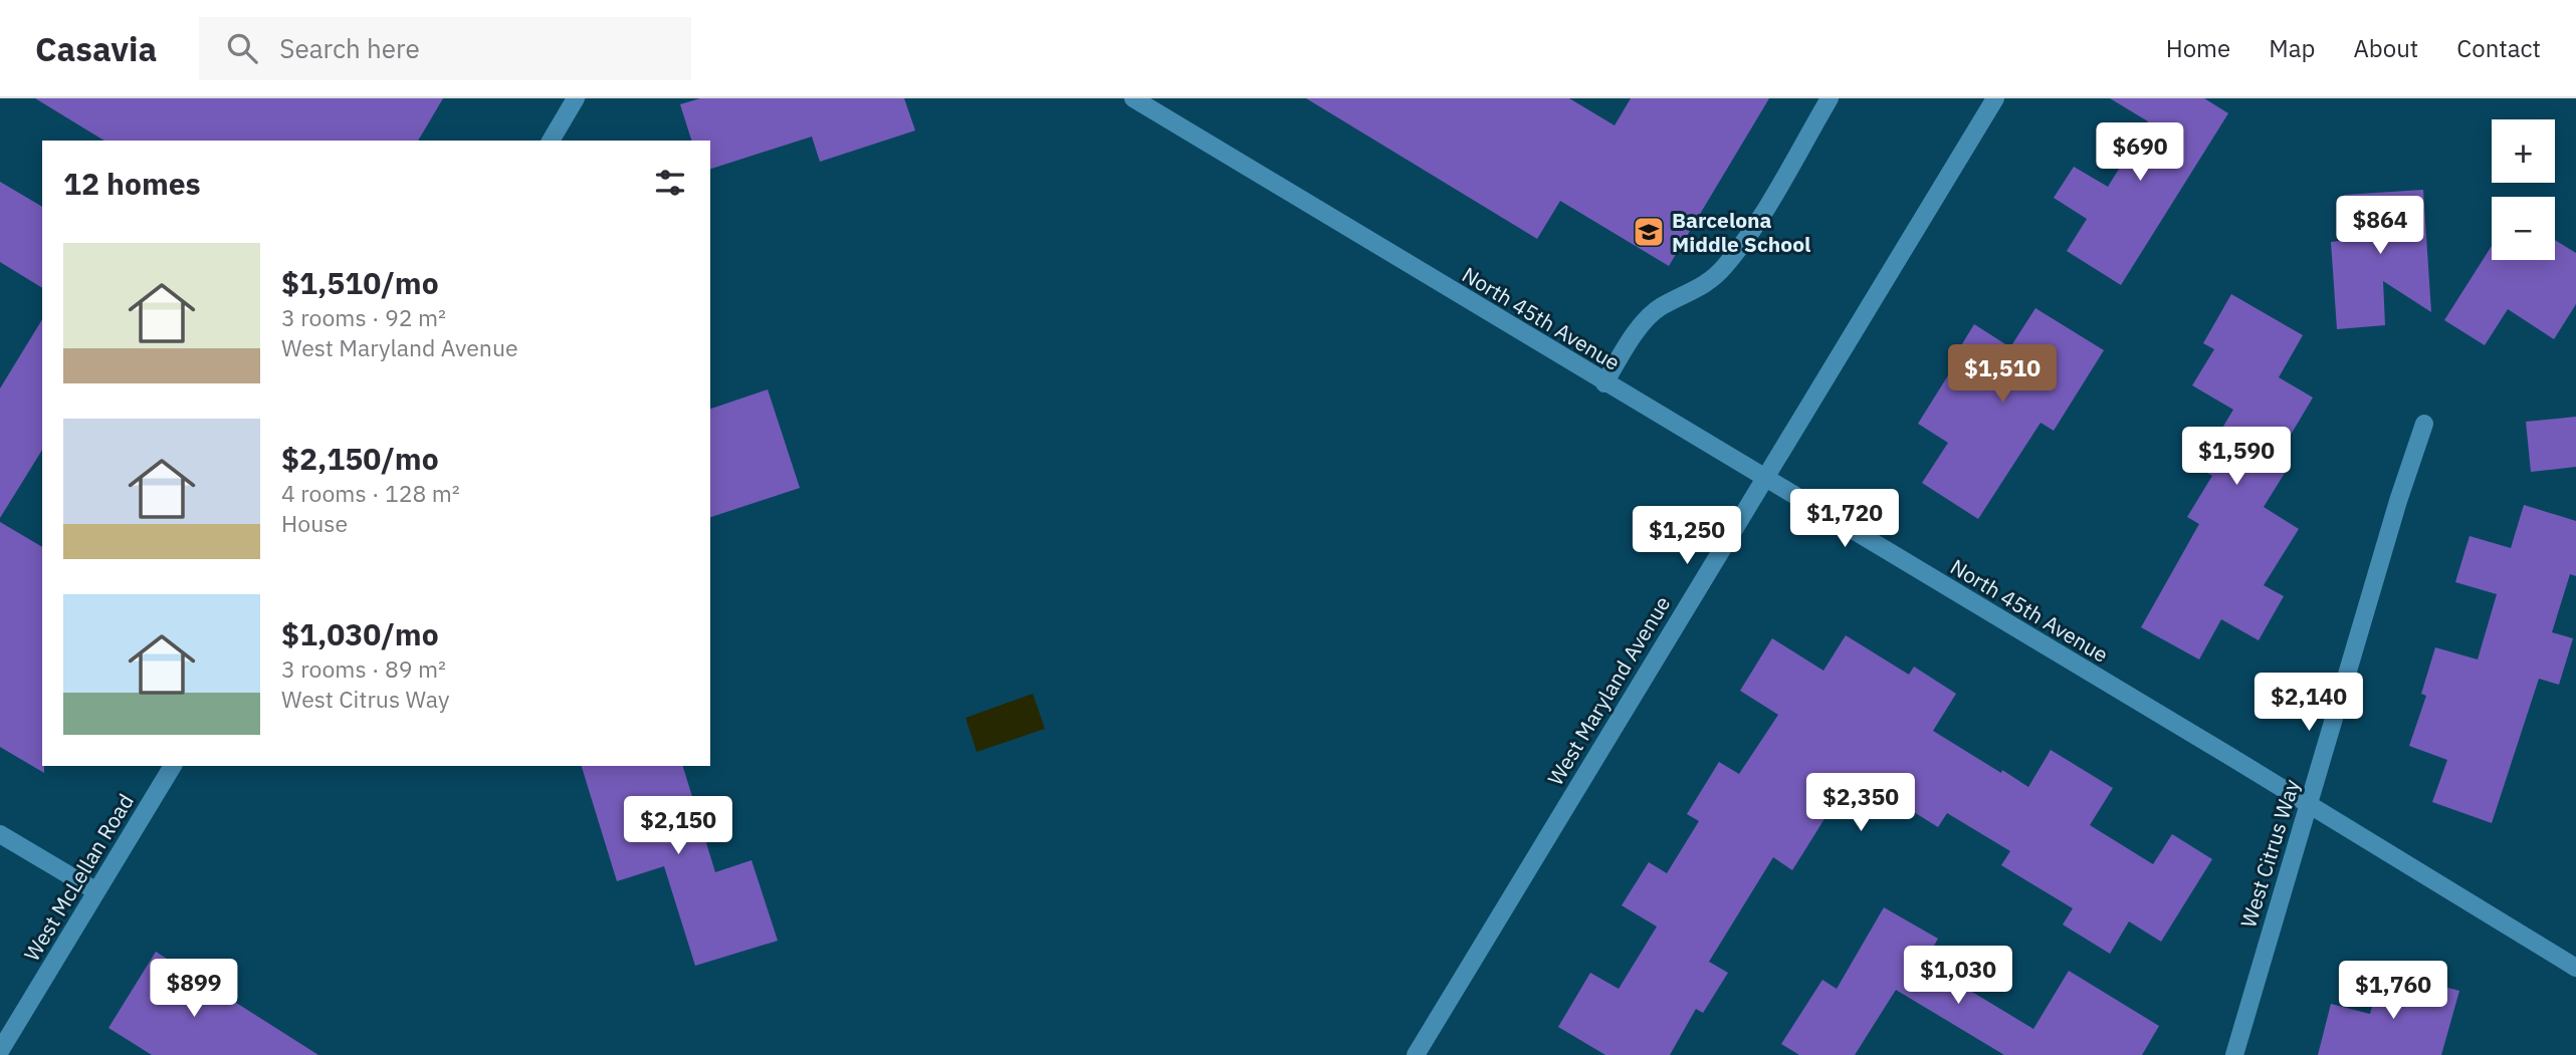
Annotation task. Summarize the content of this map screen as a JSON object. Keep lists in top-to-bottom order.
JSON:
{
  "streets": {
    "street": [
      "North 45th Avenue",
      "West Maryland Avenue",
      "West Citrus Way",
      "West McLellan Road"
    ]
  },
  "crossings": [
    ["North 45th Avenue", "West Maryland Avenue"],
    ["North 45th Avenue", "West Citrus Way"]
  ],
  "places": {
    "school or university": ["Barcelona Middle School"]
  },
  "page": {
    "header": "Casavia",
    "search": "Search here",
    "nav": [
      "Home",
      "Map",
      "About",
      "Contact"
    ],
    "map_buttons": ["+", "−"],
    "price": [
      "$690",
      "$864",
      "$1,510",
      "$1,590",
      "$1,720",
      "$1,250",
      "$2,140",
      "$2,350",
      "$2,150",
      "$1,030",
      "$899",
      "$1,760"
    ],
    "heading": "12 homes",
    "list": [
      {
        "name": "$1,510/mo",
        "note": "3 rooms · 92 m² · West Maryland Avenue"
      },
      {
        "name": "$2,150/mo",
        "note": "4 rooms · 128 m² · House"
      },
      {
        "name": "$1,030/mo",
        "note": "3 rooms · 89 m² · West Citrus Way"
      }
    ]
  }
}
